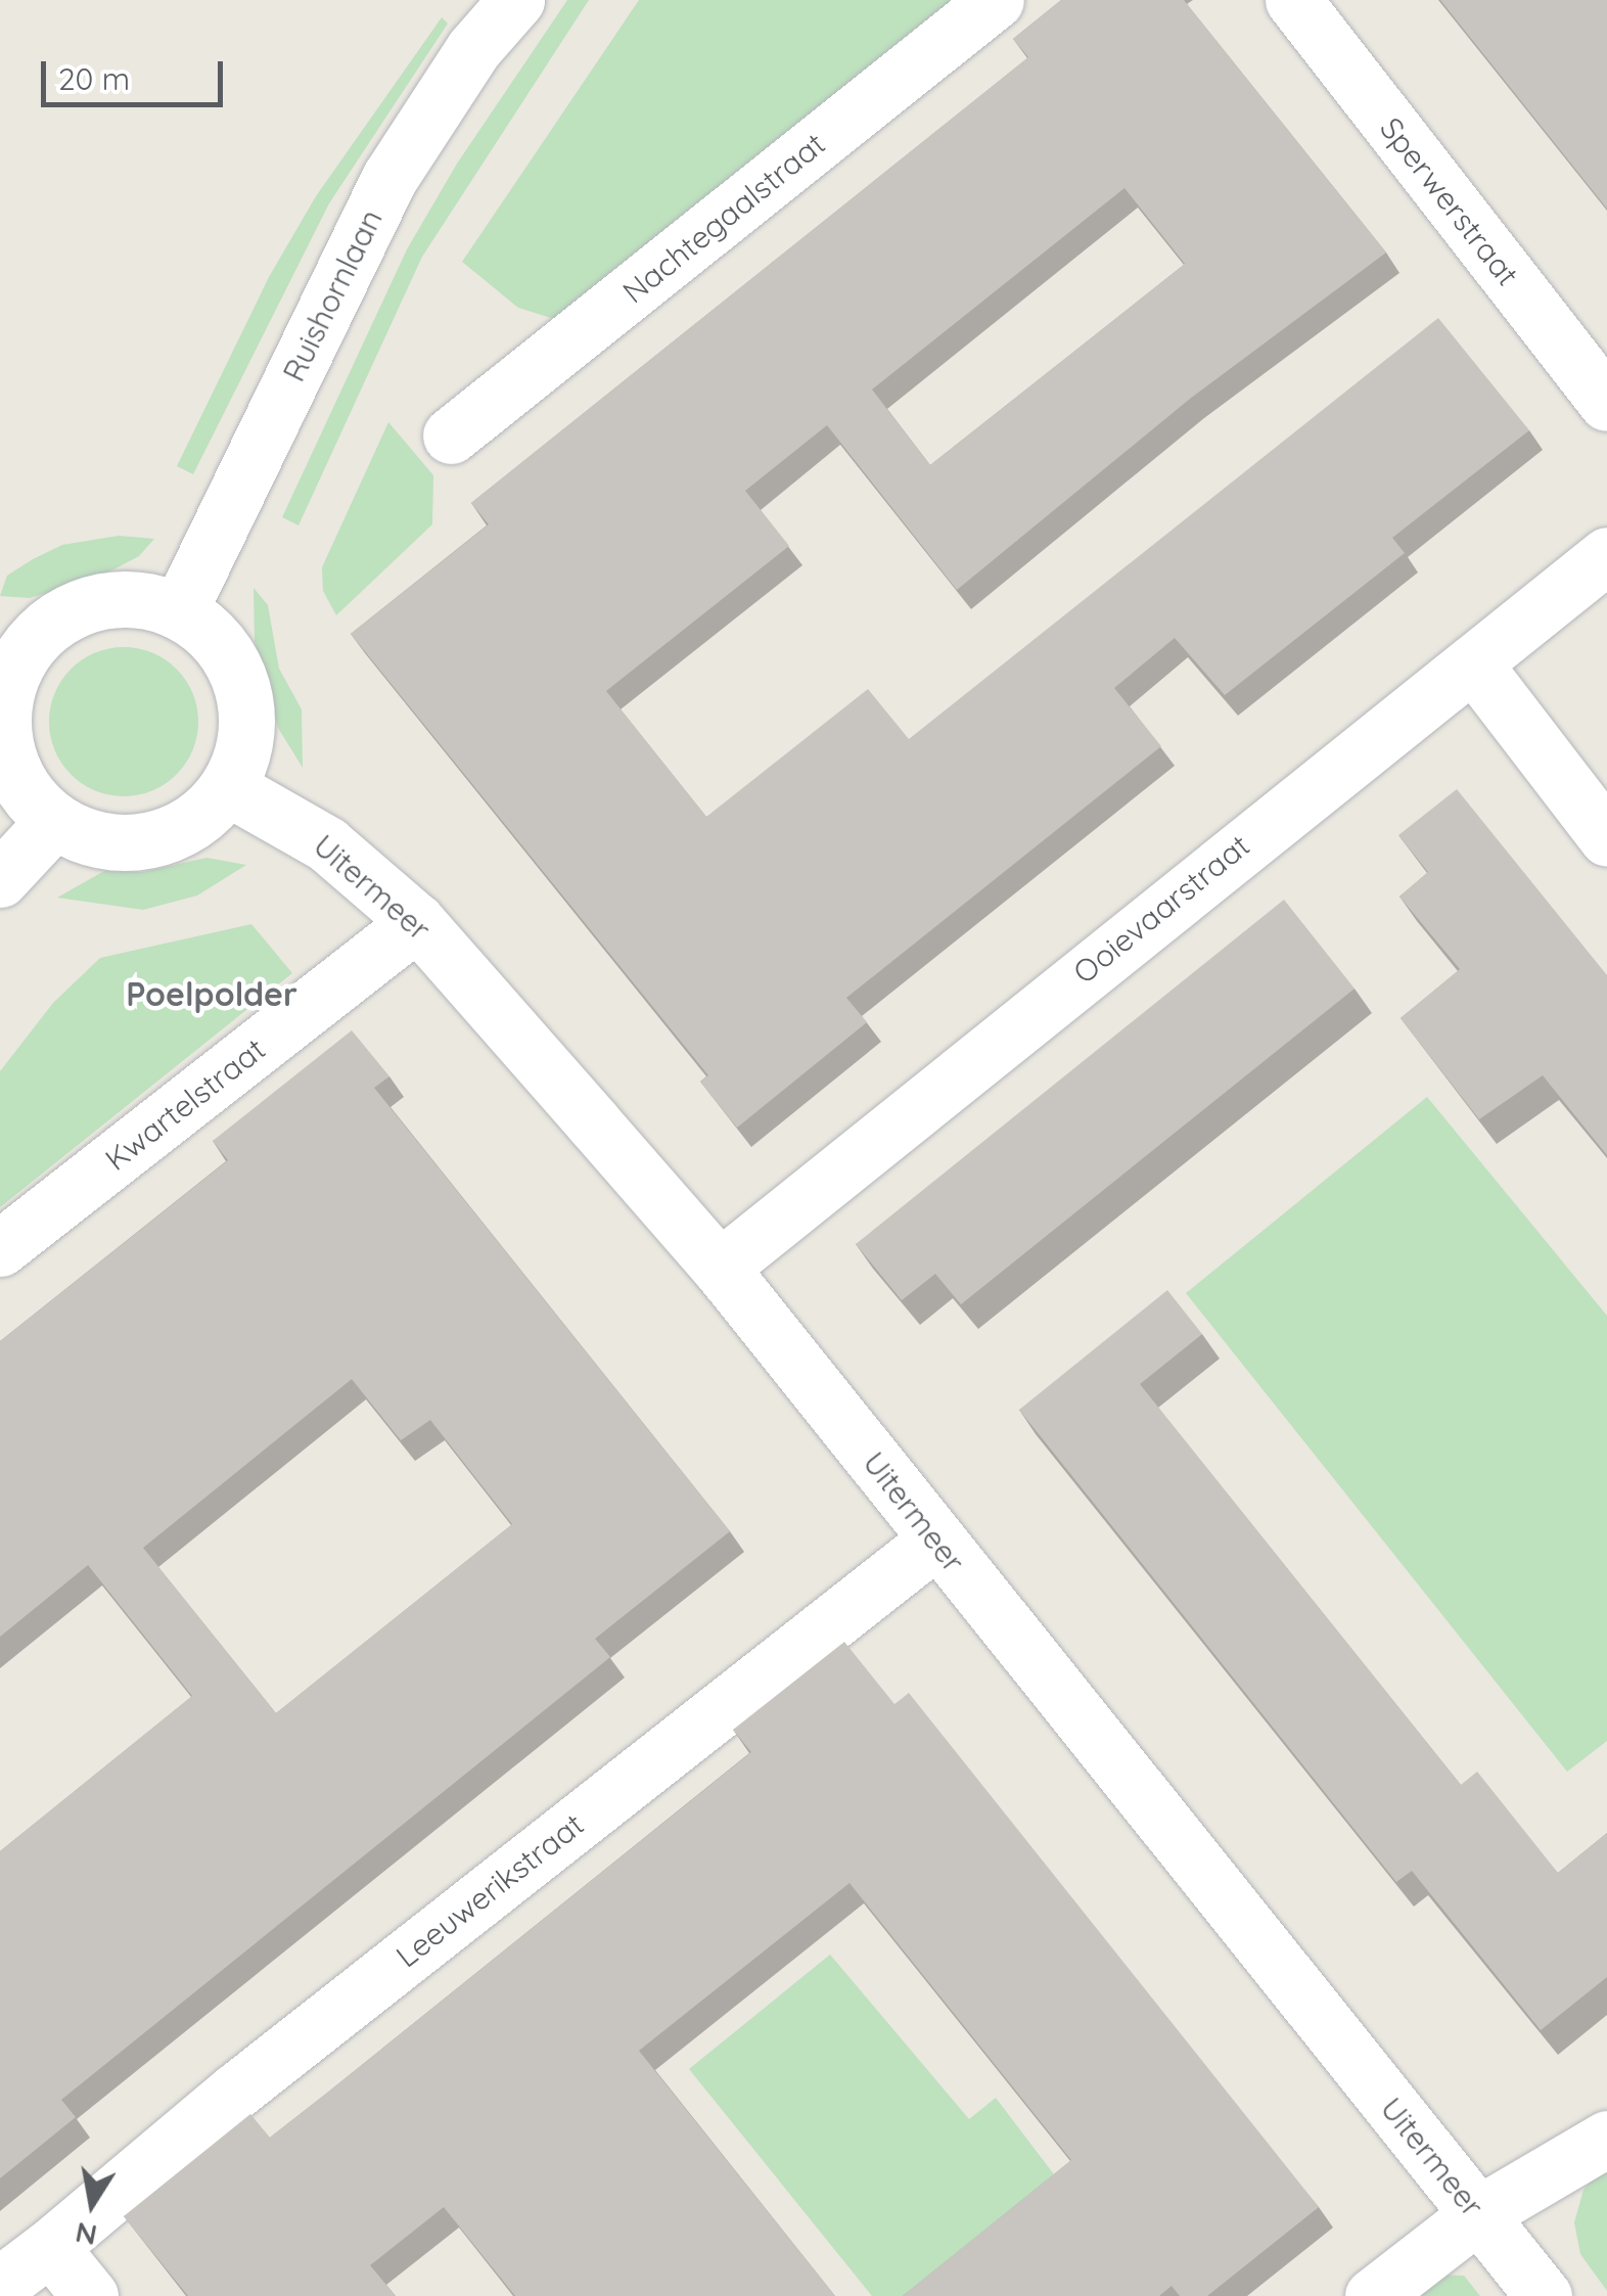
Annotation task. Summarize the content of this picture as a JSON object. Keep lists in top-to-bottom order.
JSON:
{
  "streets": {
    "street": [
      "Sperwerstraat",
      "Nachtegaalstraat",
      "Ruishornlaan",
      "Uitermeer",
      "Ooievaarstraat",
      "Kwartelstraat",
      "Leeuwerikstraat"
    ]
  },
  "crossings": [
    ["Ruishornlaan", "Uitermeer"],
    ["Uitermeer", "Ooievaarstraat"],
    ["Uitermeer", "Kwartelstraat"],
    ["Uitermeer", "Leeuwerikstraat"]
  ],
  "districts": ["Poelpolder"],
  "scale_bar": "20 m",
  "north": "bottom"
}
